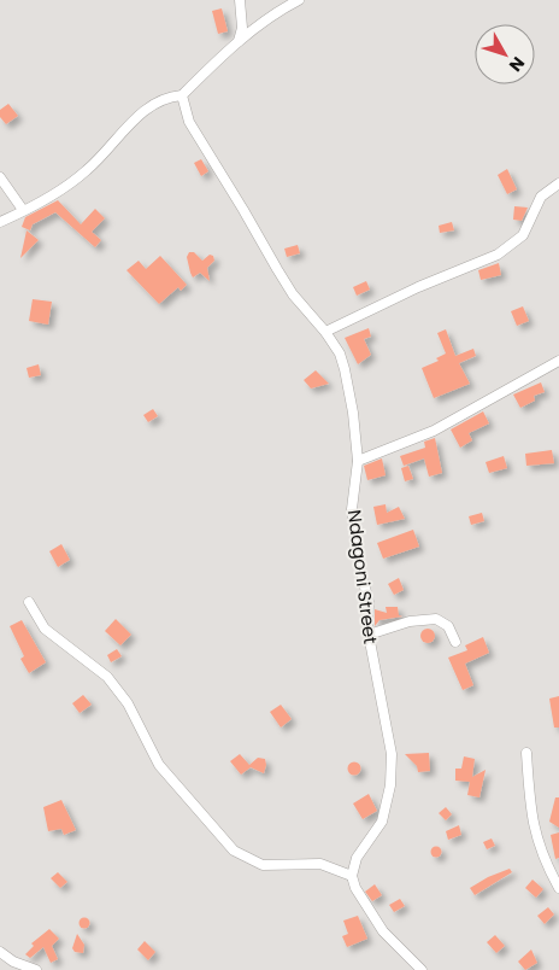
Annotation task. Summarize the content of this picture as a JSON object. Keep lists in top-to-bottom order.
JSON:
{
  "streets": {
    "street": ["Ndagoni Street"]
  },
  "north": "bottom right"
}
